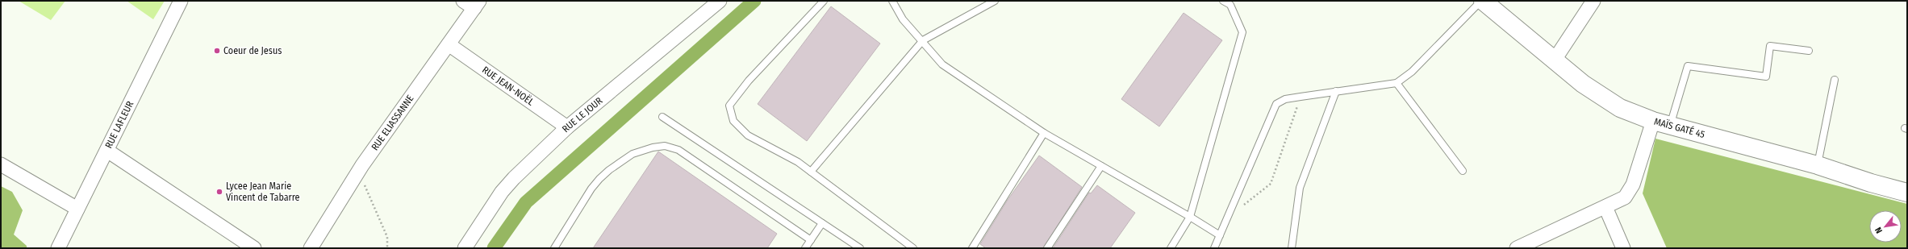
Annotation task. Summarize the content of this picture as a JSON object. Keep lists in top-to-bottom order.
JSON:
{
  "streets": {
    "street": [
      "RUE JEAN-NOËL",
      "RUE LE JOUR",
      "RUE ELIASSANNE",
      "RUE LAFLEUR",
      "MAÏS GATÉ 45"
    ]
  },
  "crossings": [
    ["RUE JEAN-NOËL", "RUE LE JOUR"],
    ["RUE JEAN-NOËL", "RUE ELIASSANNE"]
  ],
  "places": ["Coeur de Jesus", "Lycee Jean Marie Vincent de Tabarre"],
  "north": "bottom left"
}
